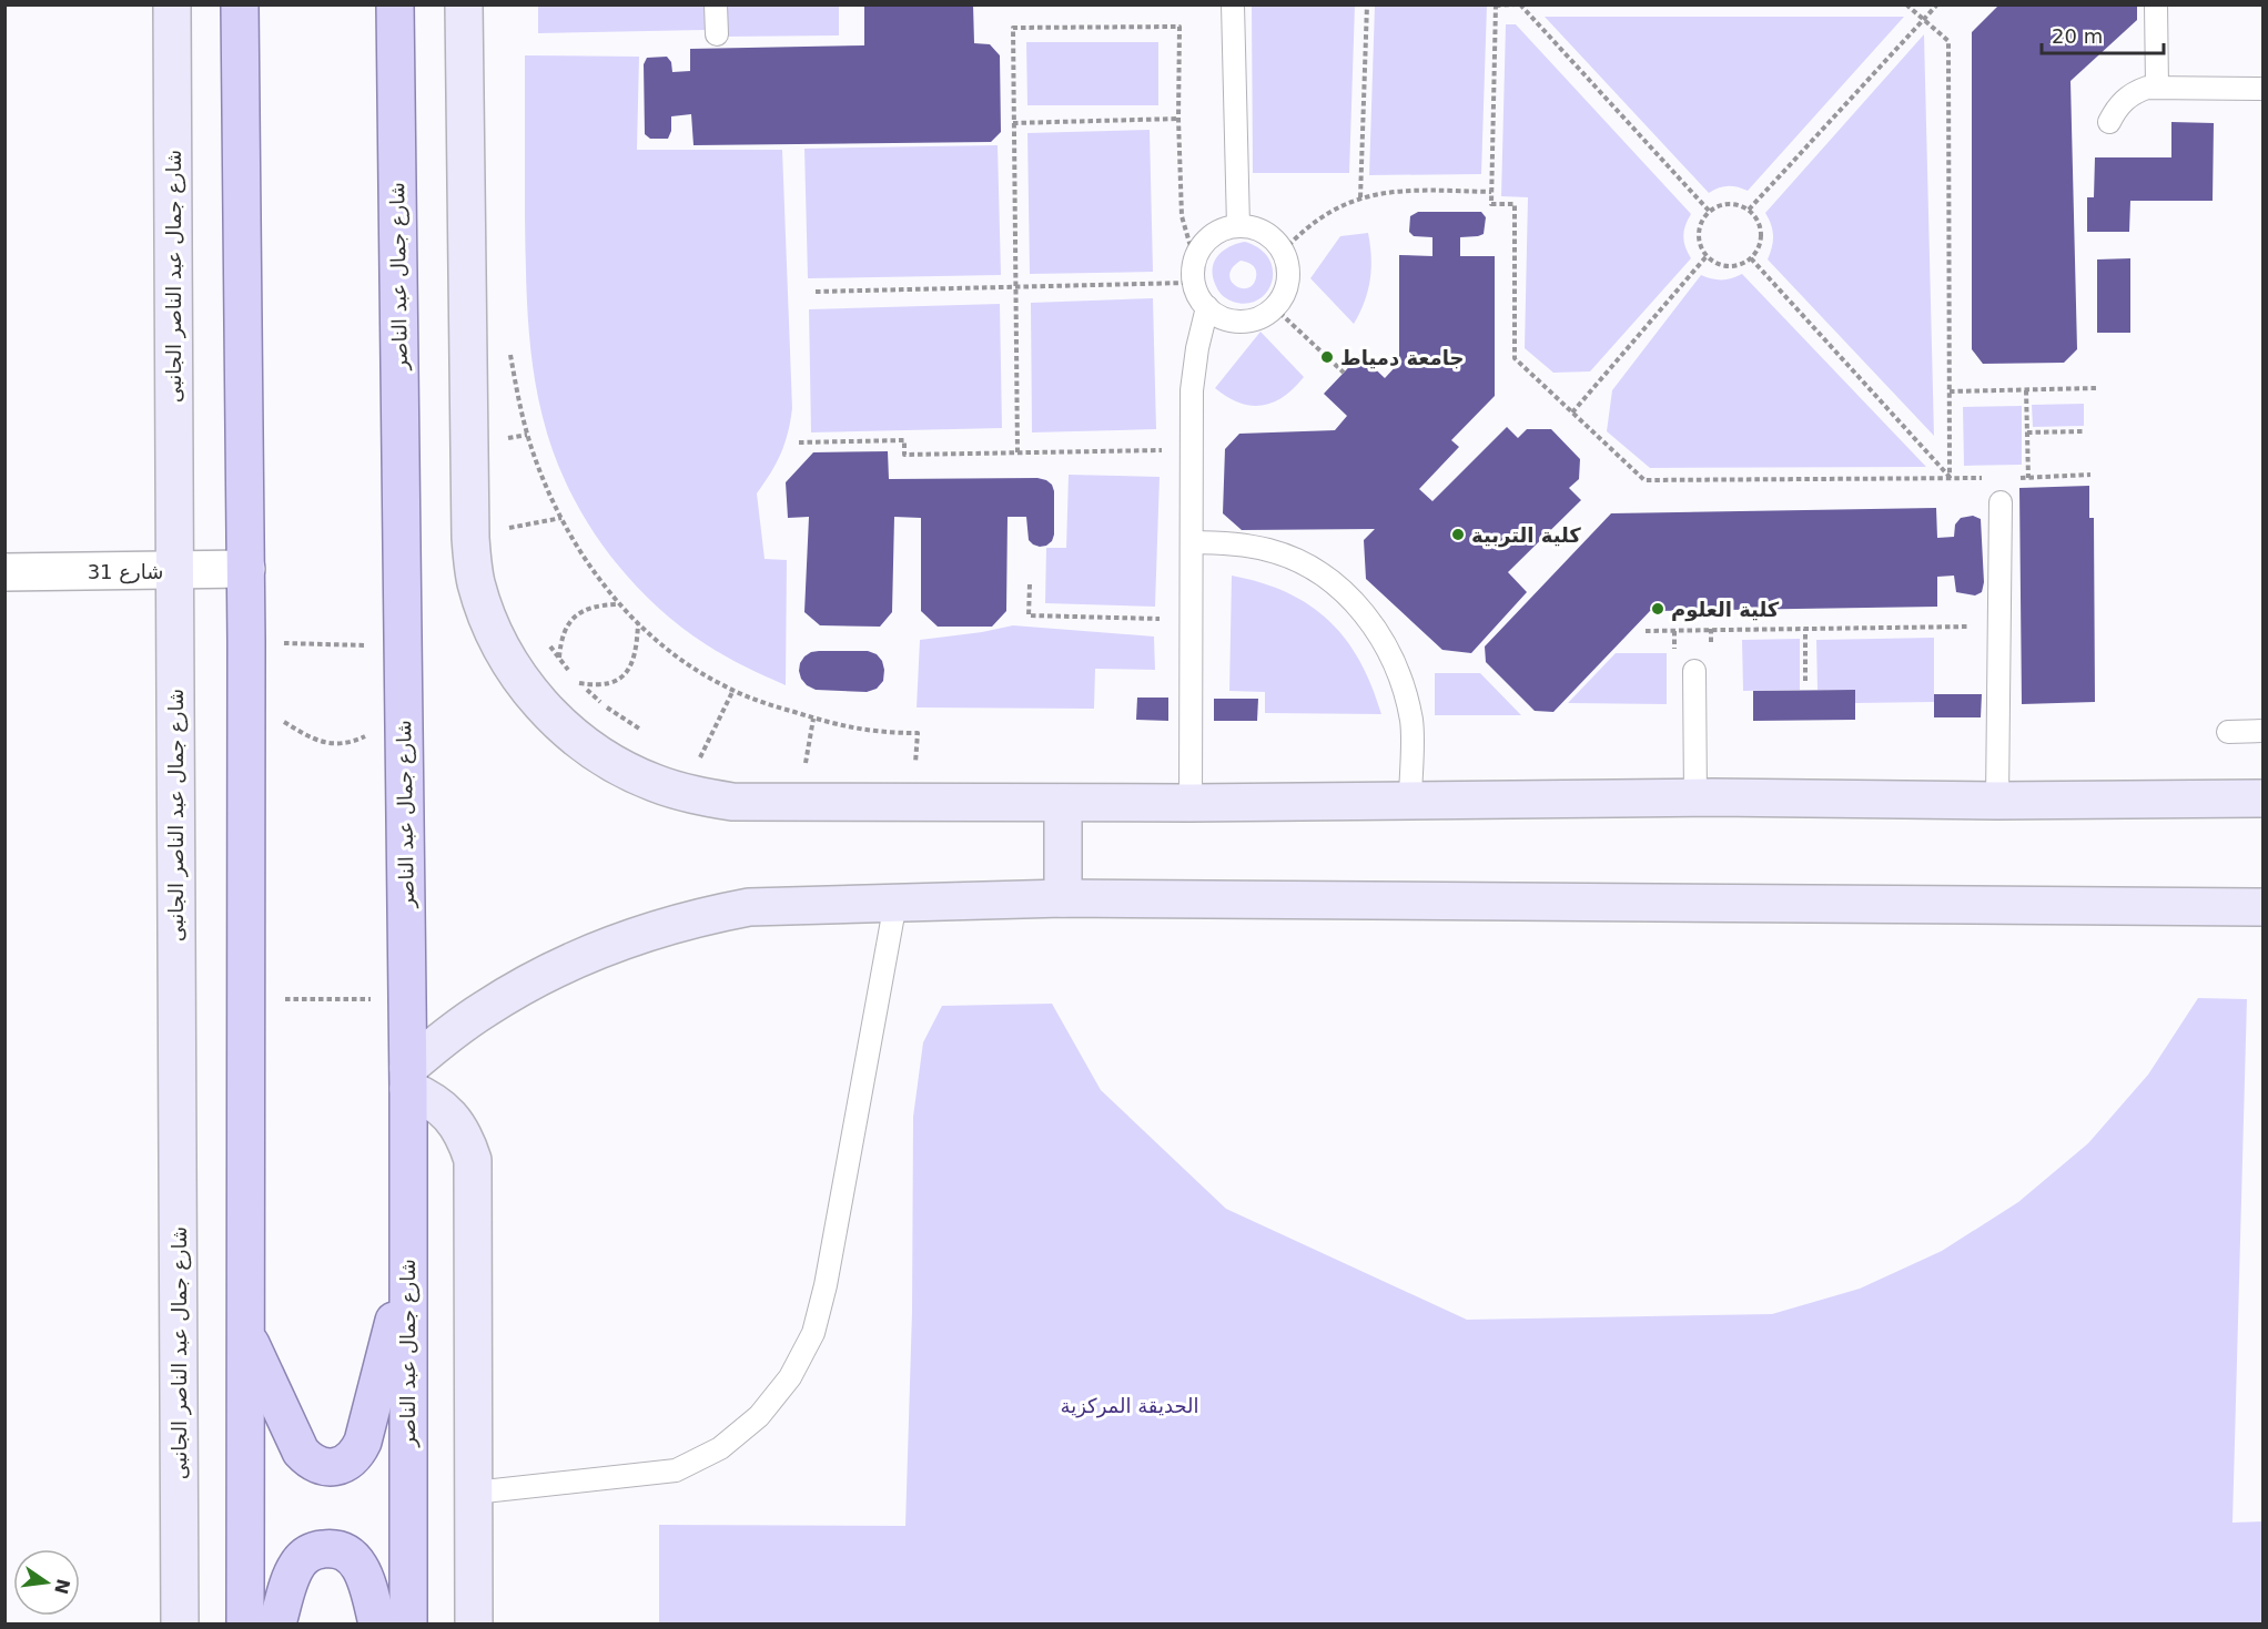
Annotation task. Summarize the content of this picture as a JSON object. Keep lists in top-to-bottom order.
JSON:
{
  "streets": {
    "main road": ["شارع جمال عبد الناصر الجانبى", "شارع جمال عبد الناصر"],
    "street": ["شارع 31"]
  },
  "crossings": [
    ["شارع جمال عبد الناصر الجانبى", "شارع 31"]
  ],
  "parks": ["الحديقة المركزية"],
  "places": ["جامعة دمياط", "كلية التربية", "كلية العلوم"],
  "scale_bar": "20 m",
  "north": "right"
}
